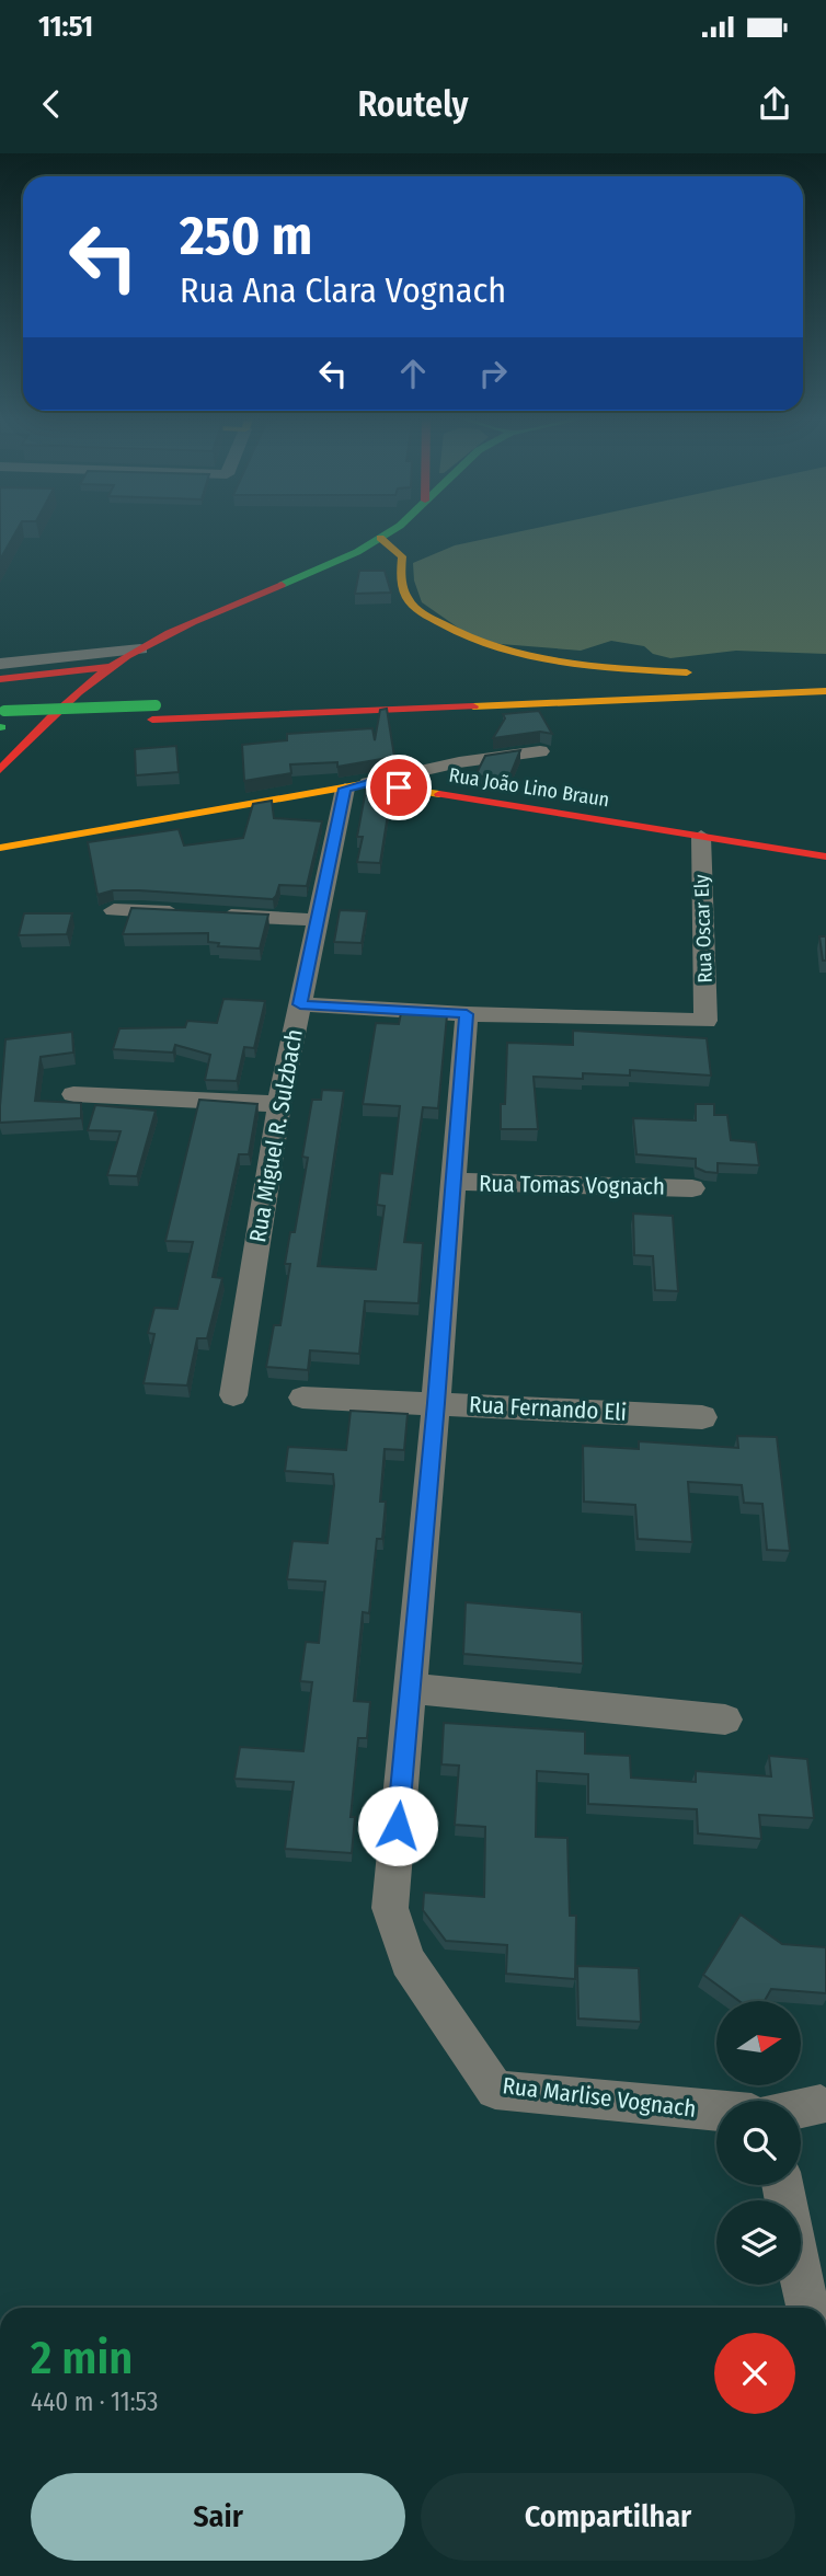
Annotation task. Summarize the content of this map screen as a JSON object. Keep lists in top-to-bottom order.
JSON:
{
  "streets": {
    "main road": ["Rua João Lino Braun"],
    "street": [
      "Rua Oscar Ely",
      "Rua Miguel R. Sulzbach",
      "Rua Tomas Vognach",
      "Rua Fernando Eli",
      "Rua Marlise Vognach"
    ]
  },
  "crossings": [
    ["Rua João Lino Braun", "Rua Oscar Ely"],
    ["Rua João Lino Braun", "Rua Miguel R. Sulzbach"],
    ["Rua Tomas Vognach", "Rua Marlise Vognach"],
    ["Rua Fernando Eli", "Rua Marlise Vognach"]
  ],
  "north": "right",
  "page": {
    "status": "11:51",
    "header": "Routely",
    "turn": ["250 m", "Rua Ana Clara Vognach"],
    "heading": ["2 min", "440 m · 11:53"],
    "buttons": ["Sair", "Compartilhar"]
  }
}
